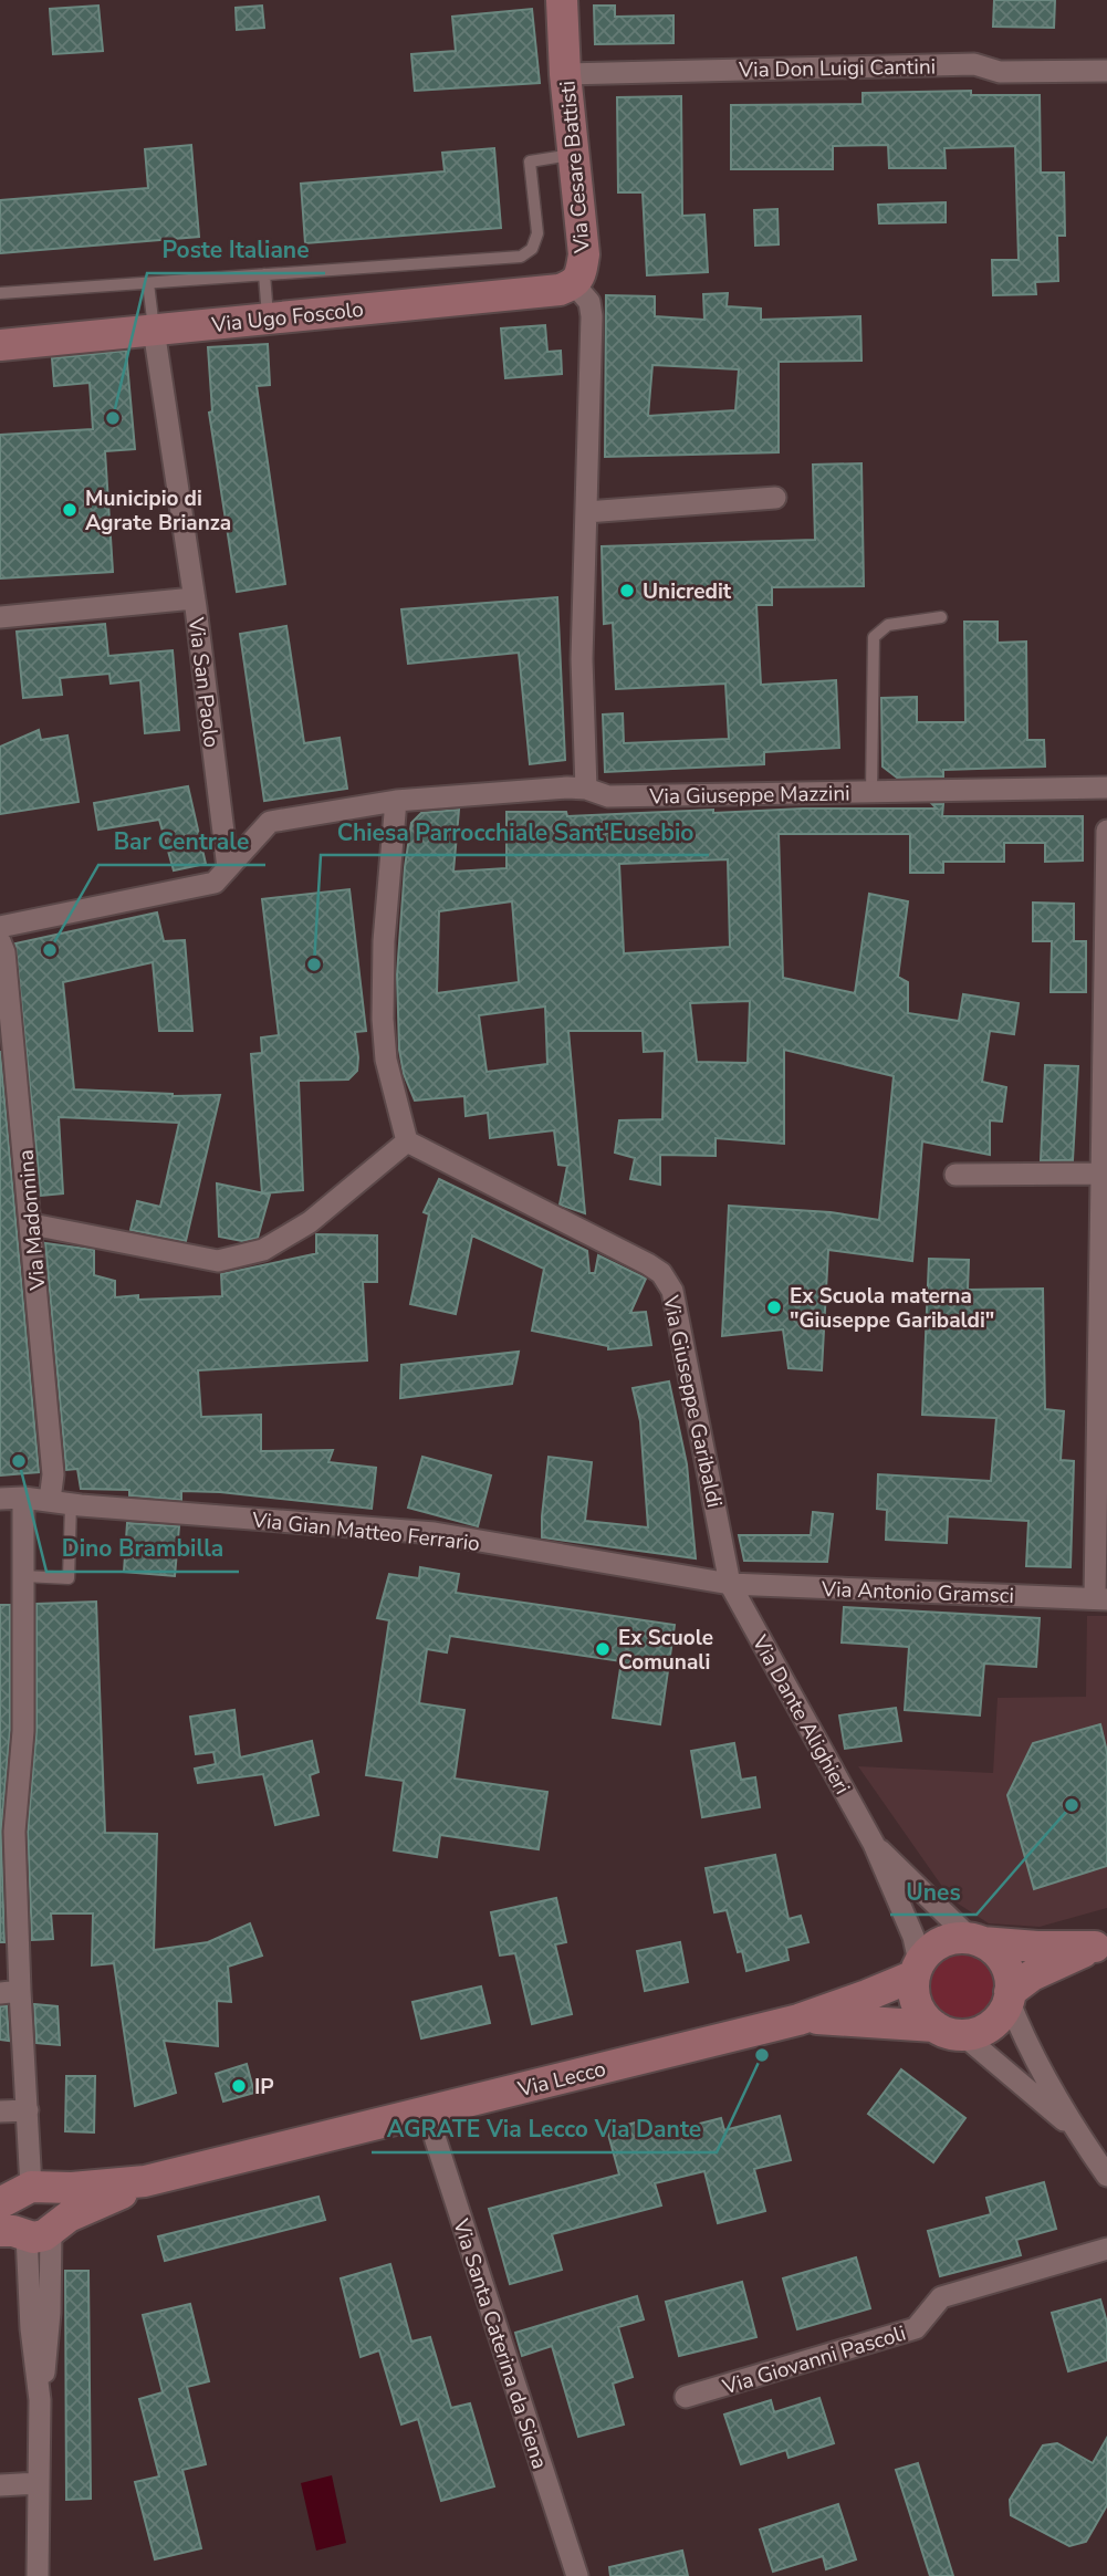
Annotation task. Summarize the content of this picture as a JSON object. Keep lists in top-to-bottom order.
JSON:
{
  "streets": {
    "street": [
      "Via Don Luigi Cantini",
      "Via Cesare Battisti",
      "Via Ugo Foscolo",
      "Via San Paolo",
      "Via Giuseppe Mazzini",
      "Via Madonnina",
      "Via Giuseppe Garibaldi",
      "Via Gian Matteo Ferrario",
      "Via Antonio Gramsci",
      "Via Dante Alighieri",
      "Via Lecco",
      "Via Santa Caterina da Siena",
      "Via Giovanni Pascoli"
    ]
  },
  "crossings": [
    ["Via Don Luigi Cantini", "Via Cesare Battisti"],
    ["Via Cesare Battisti", "Via Ugo Foscolo"],
    ["Via Cesare Battisti", "Via Giuseppe Mazzini"],
    ["Via San Paolo", "Via Giuseppe Mazzini"],
    ["Via Madonnina", "Via Gian Matteo Ferrario"],
    ["Via Giuseppe Garibaldi", "Via Gian Matteo Ferrario"],
    ["Via Giuseppe Garibaldi", "Via Antonio Gramsci"],
    ["Via Giuseppe Garibaldi", "Via Dante Alighieri"],
    ["Via Gian Matteo Ferrario", "Via Antonio Gramsci"],
    ["Via Gian Matteo Ferrario", "Via Dante Alighieri"],
    ["Via Antonio Gramsci", "Via Dante Alighieri"],
    ["Via Dante Alighieri", "Via Lecco"],
    ["Via Lecco", "Via Santa Caterina da Siena"]
  ],
  "places": [
    "Poste Italiane",
    "Municipio di Agrate Brianza",
    "Unicredit",
    "Bar Centrale",
    "Chiesa Parrocchiale Sant'Eusebio",
    "Ex Scuola materna \"Giuseppe Garibaldi\"",
    "Dino Brambilla",
    "Ex Scuole Comunali",
    "Unes",
    "AGRATE Via Lecco Via Dante",
    "IP"
  ]
}
